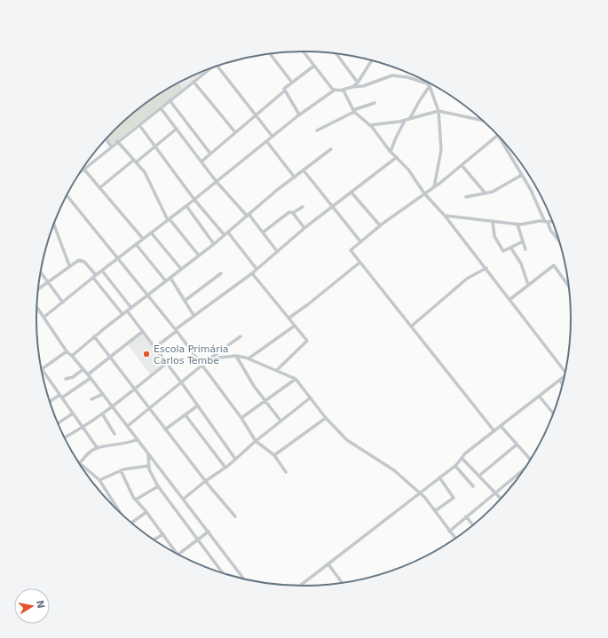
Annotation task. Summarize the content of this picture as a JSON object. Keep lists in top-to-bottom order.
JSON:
{
  "places": ["Escola Primária Carlos Tembe"],
  "north": "right"
}
